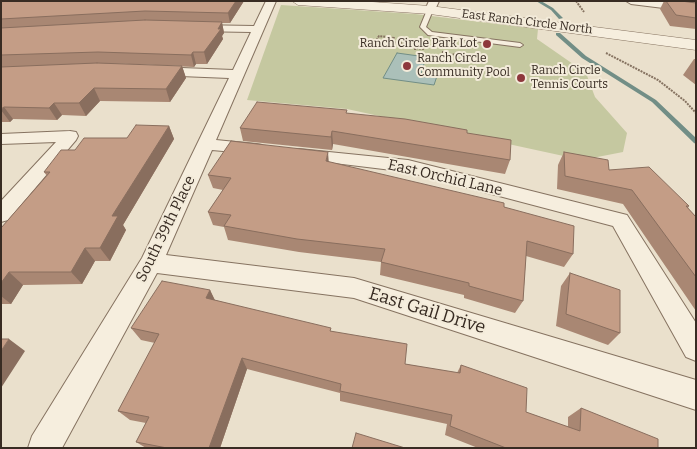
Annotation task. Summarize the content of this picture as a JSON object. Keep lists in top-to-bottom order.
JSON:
{
  "streets": {
    "street": [
      "East Ranch Circle North",
      "East Orchid Lane",
      "South 39th Place",
      "East Gail Drive"
    ]
  },
  "crossings": [
    ["East Orchid Lane", "South 39th Place"],
    ["South 39th Place", "East Gail Drive"]
  ],
  "places": ["Ranch Circle Park Lot", "Ranch Circle Community Pool", "Ranch Circle Tennis Courts"]
}
